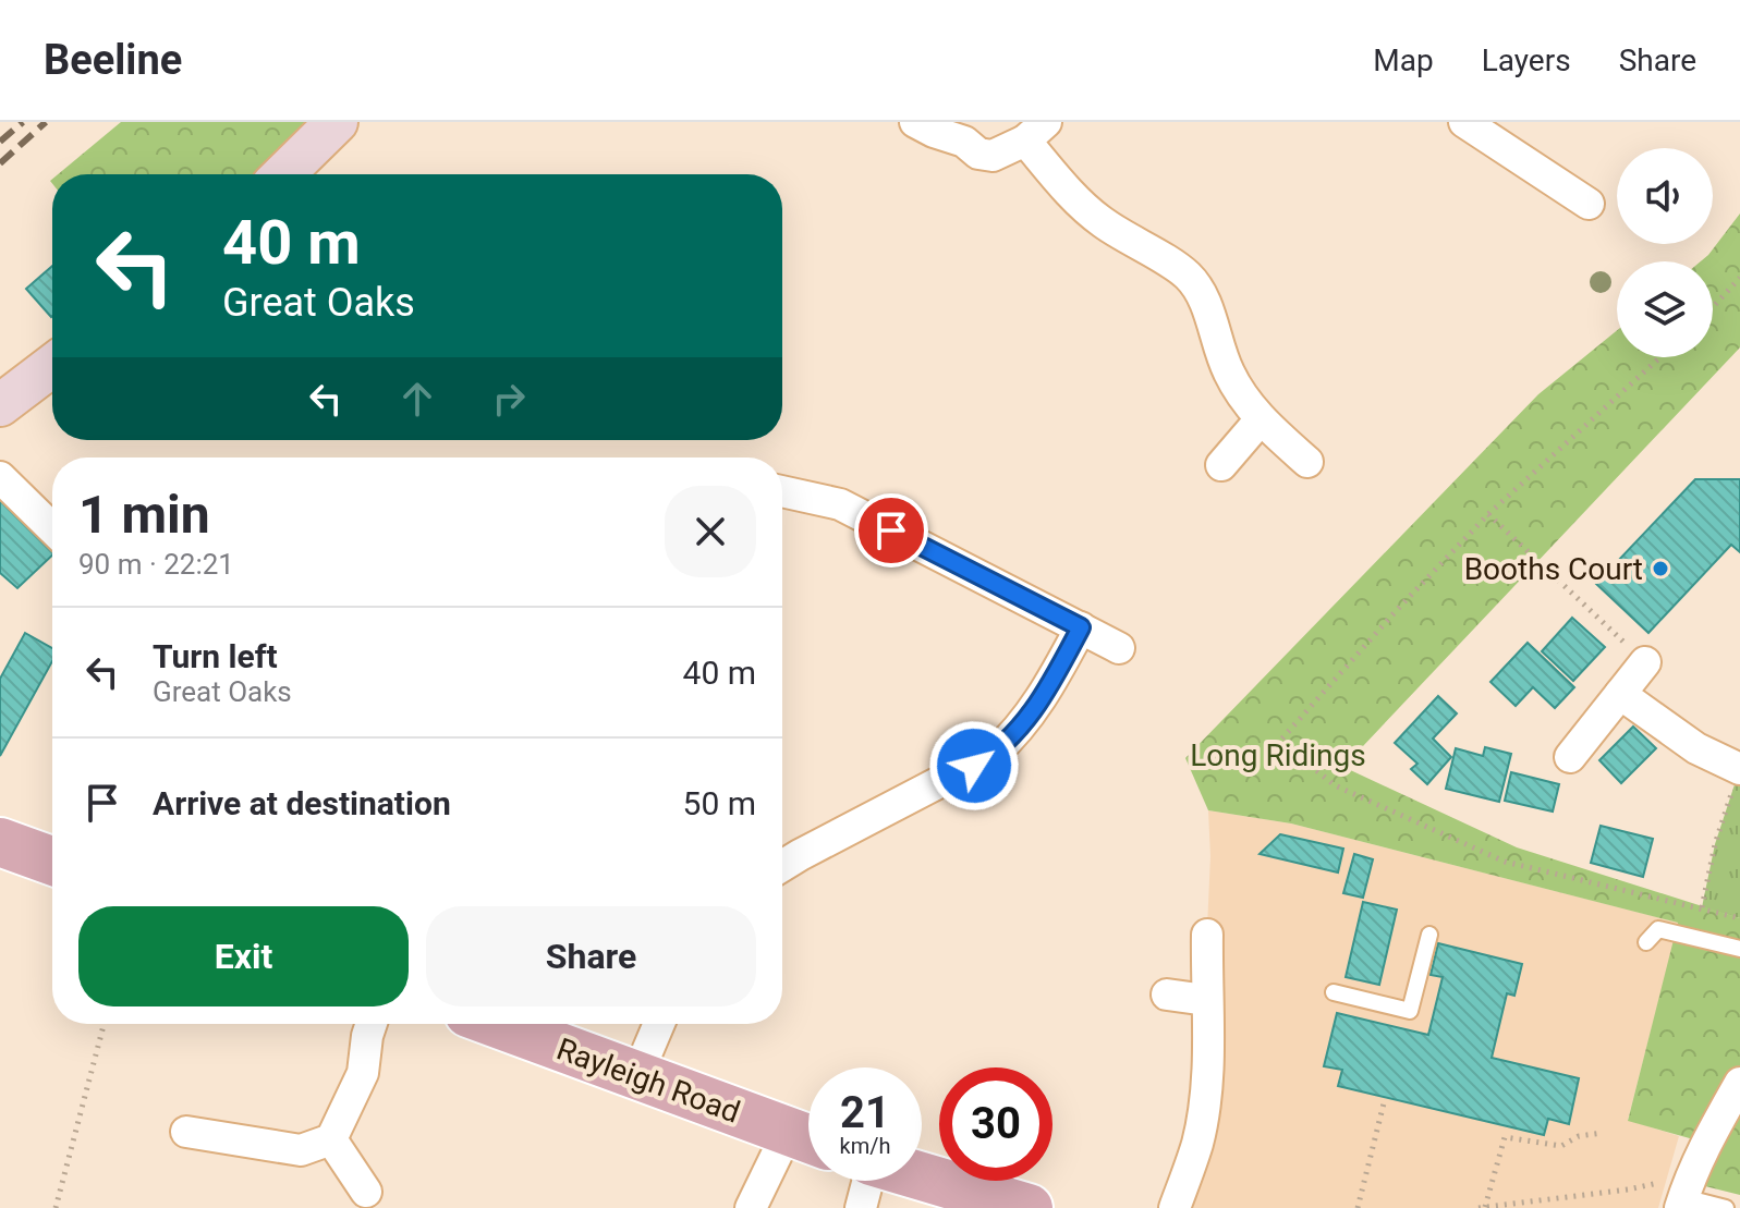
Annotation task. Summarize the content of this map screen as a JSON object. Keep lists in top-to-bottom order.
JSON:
{
  "streets": {
    "main road": ["Rayleigh Road"]
  },
  "parks": ["Long Ridings"],
  "places": ["Booths Court"],
  "page": {
    "header": "Beeline",
    "nav": ["Map", "Layers", "Share"],
    "turn": ["40 m", "Great Oaks"],
    "heading": ["1 min", "90 m · 22:21"],
    "list": [
      {
        "name": "Turn left",
        "note": "Great Oaks",
        "value": "40 m"
      },
      {
        "name": "Arrive at destination",
        "value": "50 m"
      }
    ],
    "buttons": ["Exit", "Share"],
    "speed": "21 km/h",
    "limit": "30"
  }
}
